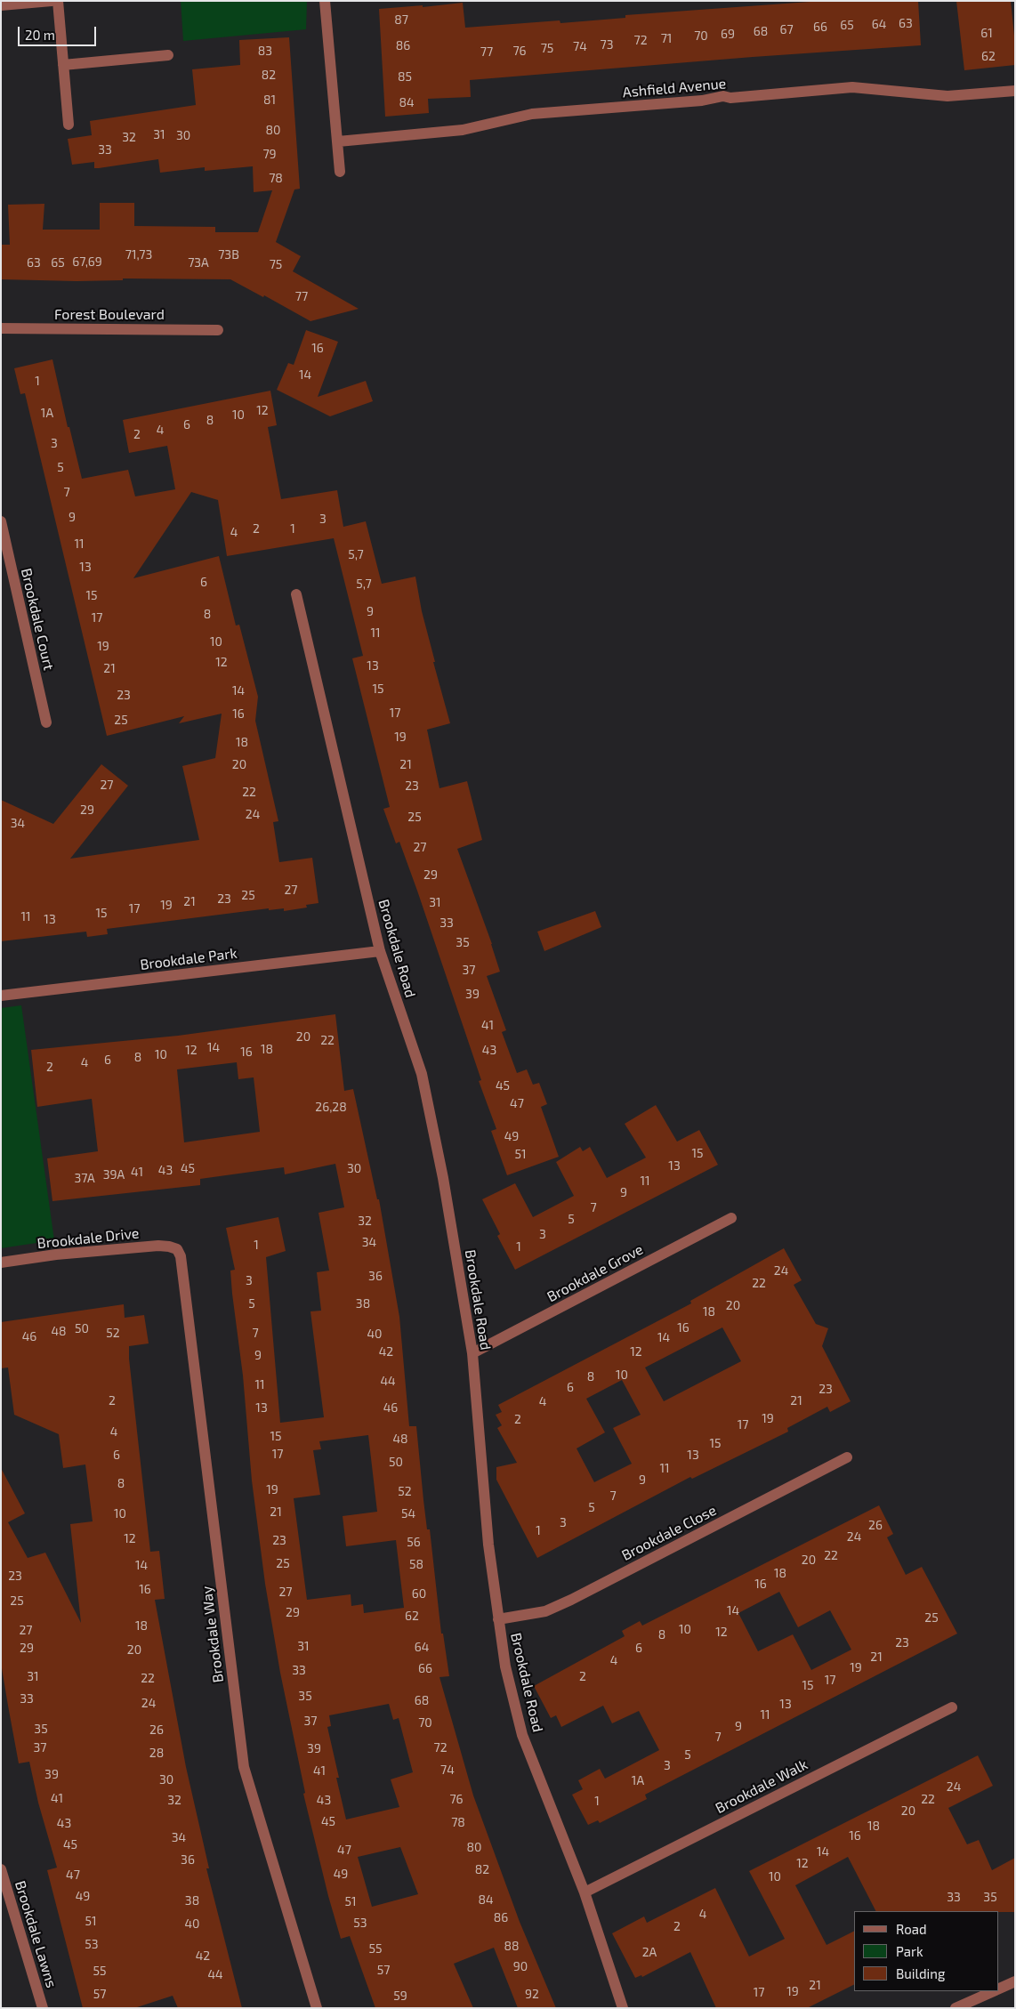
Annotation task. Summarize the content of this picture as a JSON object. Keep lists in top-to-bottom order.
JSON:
{
  "streets": {
    "street": [
      "Ashfield Avenue",
      "Forest Boulevard",
      "Brookdale Court",
      "Brookdale Road",
      "Brookdale Park",
      "Brookdale Drive",
      "Brookdale Grove",
      "Brookdale Close",
      "Brookdale Way",
      "Brookdale Walk",
      "Brookdale Lawns"
    ]
  },
  "crossings": [
    ["Brookdale Road", "Brookdale Park"],
    ["Brookdale Road", "Brookdale Grove"],
    ["Brookdale Road", "Brookdale Close"],
    ["Brookdale Road", "Brookdale Walk"],
    ["Brookdale Drive", "Brookdale Way"]
  ],
  "house_numbers": [
    "87",
    "63",
    "64",
    "65",
    "66",
    "67",
    "68",
    "61",
    "69",
    "70",
    "71",
    "72",
    "73",
    "86",
    "74",
    "75",
    "83",
    "76",
    "77",
    "62",
    "82",
    "85",
    "81",
    "84",
    "80",
    "31",
    "30",
    "32",
    "33",
    "79",
    "78",
    "71,73",
    "73B",
    "67,69",
    "63",
    "65",
    "73A",
    "75",
    "77",
    "16",
    "14",
    "1",
    "12",
    "1A",
    "10",
    "8",
    "6",
    "4",
    "2",
    "3",
    "5",
    "7",
    "9",
    "3",
    "2",
    "1",
    "4",
    "11",
    "5,7",
    "13",
    "6",
    "5,7",
    "15",
    "9",
    "8",
    "17",
    "11",
    "10",
    "19",
    "12",
    "13",
    "21",
    "15",
    "14",
    "23",
    "17",
    "16",
    "25",
    "19",
    "18",
    "20",
    "21",
    "27",
    "23",
    "22",
    "29",
    "24",
    "25",
    "34",
    "27",
    "29",
    "27",
    "25",
    "23",
    "21",
    "31",
    "19",
    "17",
    "15",
    "11",
    "13",
    "33",
    "35",
    "37",
    "39",
    "41",
    "20",
    "22",
    "14",
    "18",
    "12",
    "43",
    "16",
    "10",
    "8",
    "6",
    "4",
    "2",
    "45",
    "47",
    "26,28",
    "49",
    "15",
    "51",
    "13",
    "45",
    "30",
    "43",
    "41",
    "39A",
    "37A",
    "11",
    "9",
    "7",
    "5",
    "32",
    "3",
    "34",
    "1",
    "1",
    "24",
    "36",
    "3",
    "22",
    "5",
    "38",
    "20",
    "18",
    "16",
    "50",
    "48",
    "52",
    "7",
    "40",
    "46",
    "14",
    "42",
    "12",
    "9",
    "10",
    "8",
    "44",
    "11",
    "6",
    "23",
    "2",
    "21",
    "4",
    "13",
    "46",
    "19",
    "2",
    "17",
    "4",
    "15",
    "48",
    "15",
    "17",
    "6",
    "13",
    "50",
    "11",
    "9",
    "8",
    "19",
    "52",
    "7",
    "5",
    "21",
    "10",
    "54",
    "3",
    "26",
    "1",
    "24",
    "12",
    "23",
    "56",
    "22",
    "20",
    "25",
    "58",
    "14",
    "18",
    "23",
    "16",
    "16",
    "27",
    "60",
    "25",
    "14",
    "29",
    "62",
    "25",
    "18",
    "10",
    "27",
    "12",
    "8",
    "23",
    "31",
    "64",
    "29",
    "6",
    "20",
    "21",
    "4",
    "19",
    "66",
    "33",
    "31",
    "2",
    "22",
    "17",
    "15",
    "35",
    "33",
    "68",
    "24",
    "13",
    "11",
    "37",
    "70",
    "9",
    "35",
    "26",
    "7",
    "37",
    "72",
    "39",
    "28",
    "5",
    "3",
    "74",
    "41",
    "39",
    "30",
    "1A",
    "24",
    "41",
    "76",
    "22",
    "32",
    "43",
    "1",
    "20",
    "45",
    "78",
    "43",
    "18",
    "16",
    "34",
    "45",
    "80",
    "47",
    "14",
    "36",
    "12",
    "82",
    "49",
    "47",
    "10",
    "49",
    "33",
    "35",
    "84",
    "38",
    "51",
    "4",
    "86",
    "51",
    "53",
    "40",
    "2",
    "53",
    "88",
    "55",
    "2A",
    "42",
    "90",
    "57",
    "55",
    "44",
    "21",
    "19",
    "17",
    "57",
    "92",
    "59"
  ],
  "legend": ["Road", "Park", "Building"],
  "scale_bar": "20 m"
}
